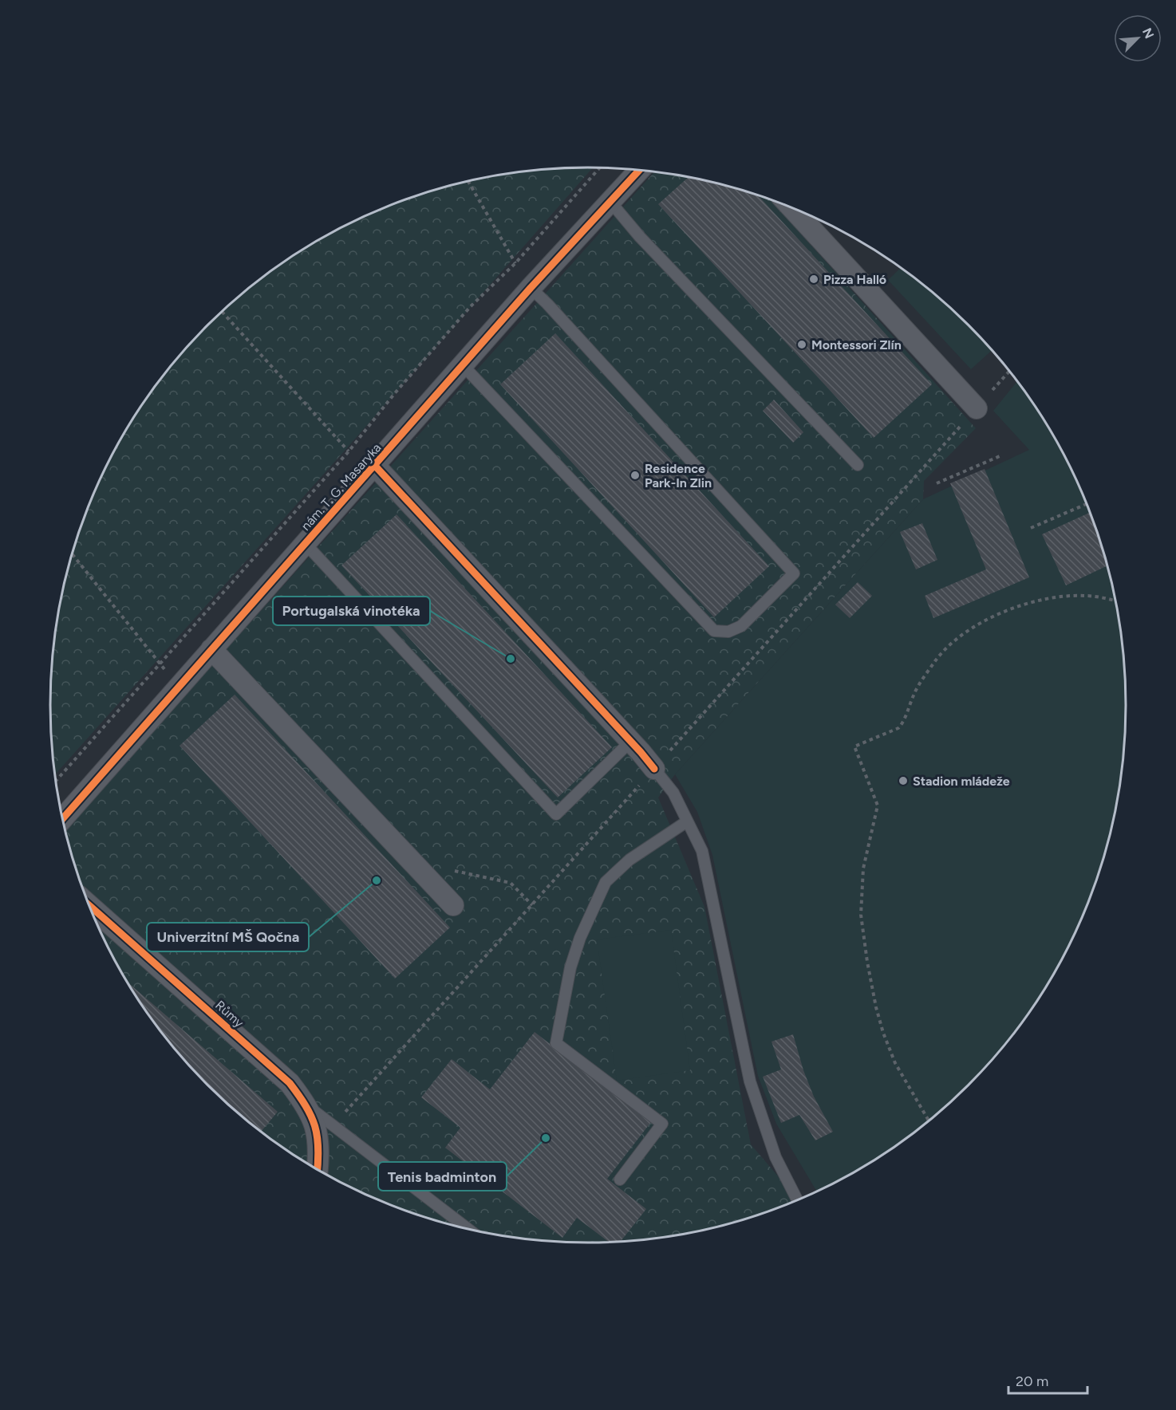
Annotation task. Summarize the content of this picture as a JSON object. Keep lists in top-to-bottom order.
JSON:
{
  "streets": {
    "street": ["nám. T. G. Masaryka", "Růmy"]
  },
  "places": [
    "Pizza Halló",
    "Montessori Zlín",
    "Residence Park-In Zlin",
    "Portugalská vinotéka",
    "Stadion mládeže",
    "Univerzitní MŠ Qočna",
    "Tenis badminton"
  ],
  "scale_bar": "20 m",
  "north": "top right"
}
